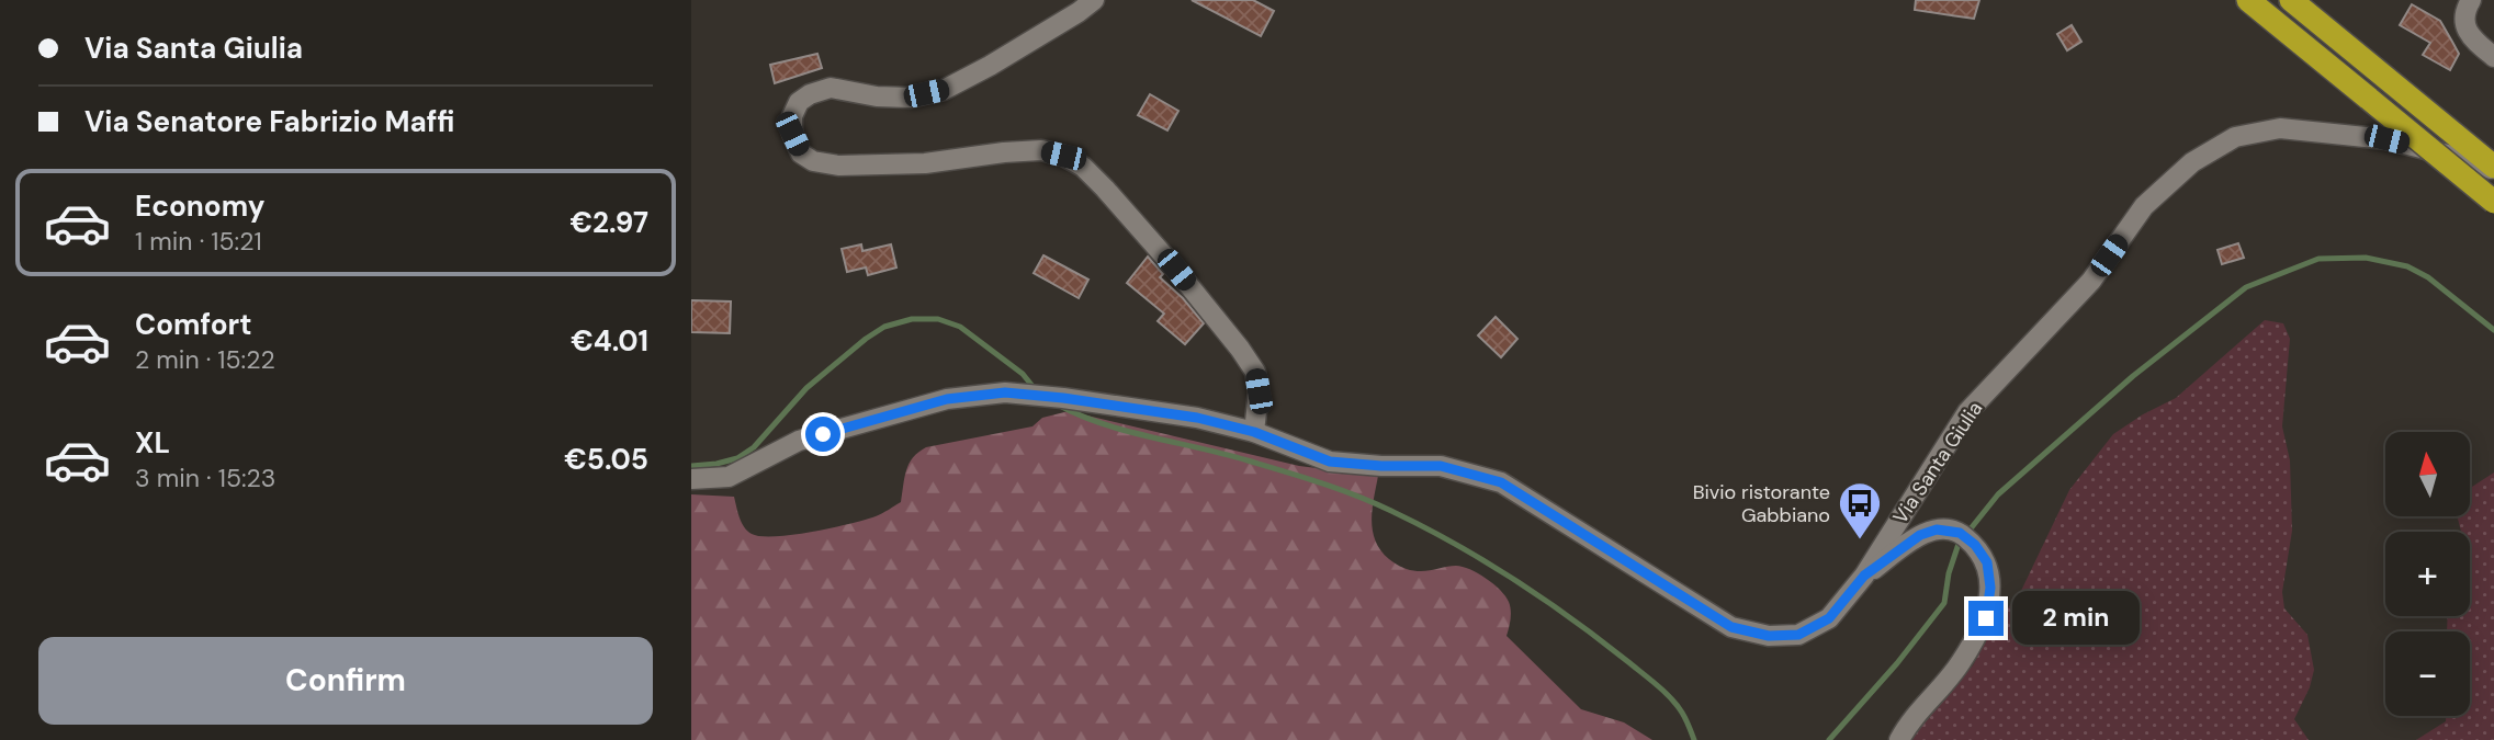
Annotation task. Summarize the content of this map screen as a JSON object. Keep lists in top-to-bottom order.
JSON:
{
  "streets": {
    "street": ["Via Santa Giulia"]
  },
  "places": {
    "bus stop": ["Bivio ristorante Gabbiano"]
  },
  "north": "top",
  "page": {
    "banner": ["Via Santa Giulia", "Via Senatore Fabrizio Maffi"],
    "list": [
      {
        "name": "Economy",
        "note": "1 min · 15:21",
        "value": "€2.97"
      },
      {
        "name": "Comfort",
        "note": "2 min · 15:22",
        "value": "€4.01"
      },
      {
        "name": "XL",
        "note": "3 min · 15:23",
        "value": "€5.05"
      }
    ],
    "map_buttons": ["+", "−"],
    "bubble": "2 min",
    "buttons": "Confirm"
  }
}
